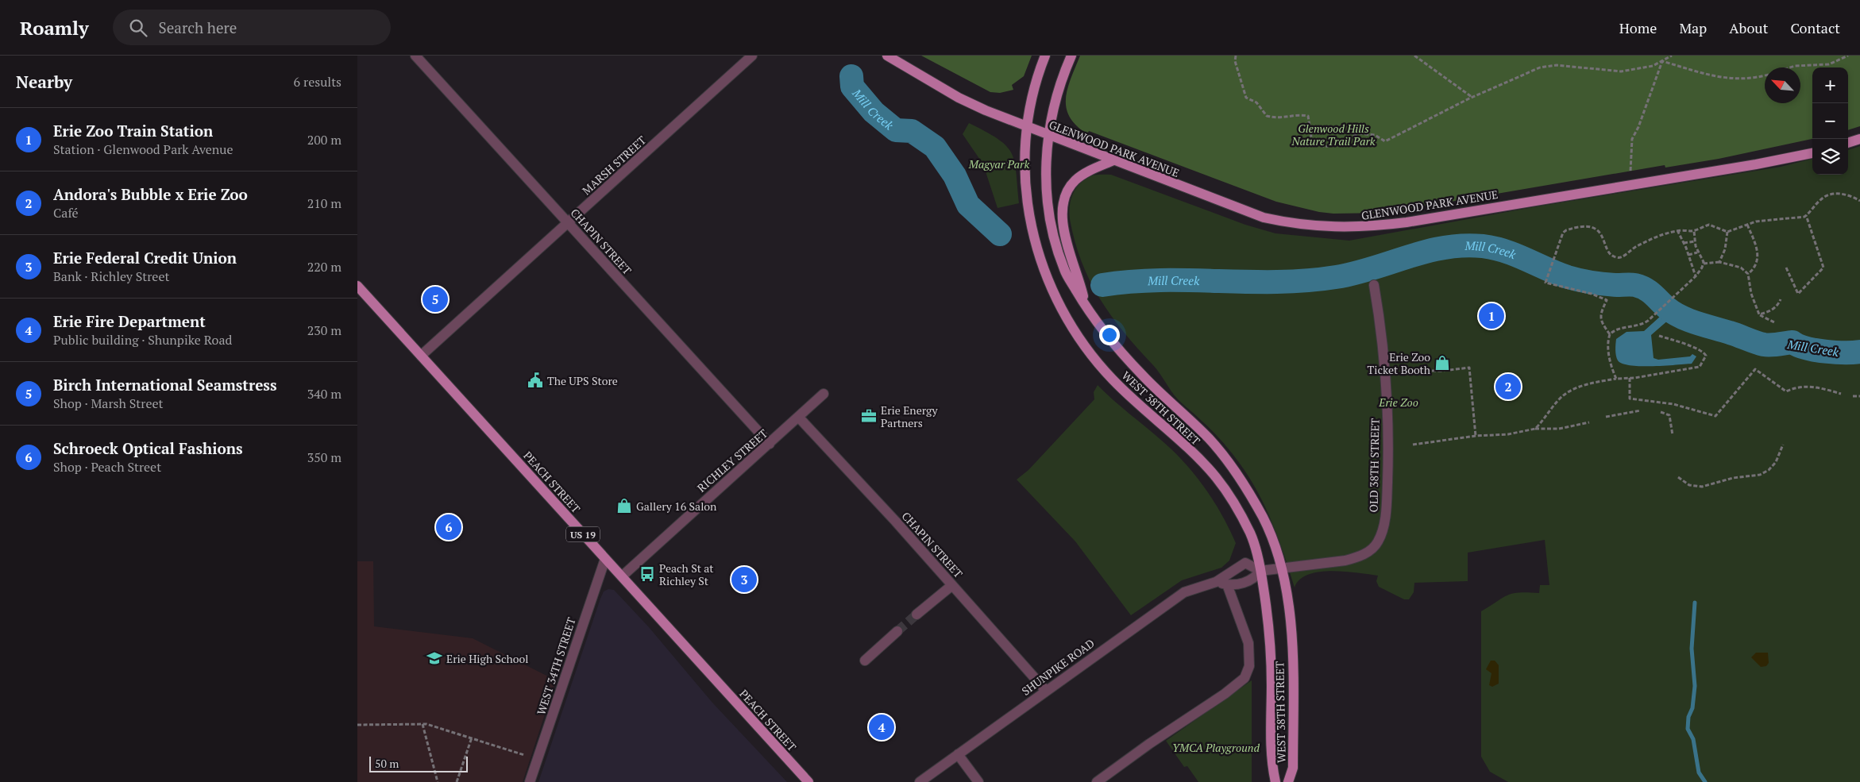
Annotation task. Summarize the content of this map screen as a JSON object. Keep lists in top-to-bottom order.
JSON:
{
  "streets": {
    "main road": [
      "GLENWOOD PARK AVENUE",
      "WEST 38TH STREET",
      "PEACH STREET",
      "US 19"
    ],
    "street": [
      "MARSH STREET",
      "CHAPIN STREET",
      "RICHLEY STREET",
      "OLD 38TH STREET",
      "WEST 34TH STREET",
      "SHUNPIKE ROAD"
    ]
  },
  "crossings": [
    ["GLENWOOD PARK AVENUE", "WEST 38TH STREET"],
    ["MARSH STREET", "CHAPIN STREET"],
    ["MARSH STREET", "PEACH STREET"],
    ["CHAPIN STREET", "RICHLEY STREET"],
    ["CHAPIN STREET", "SHUNPIKE ROAD"],
    ["WEST 38TH STREET", "SHUNPIKE ROAD"],
    ["RICHLEY STREET", "PEACH STREET"],
    ["OLD 38TH STREET", "SHUNPIKE ROAD"],
    ["PEACH STREET", "WEST 34TH STREET"]
  ],
  "water": ["Mill Creek"],
  "parks": [
    "Glenwood Hills Nature Trail Park",
    "Magyar Park",
    "Erie Zoo",
    "YMCA Playground"
  ],
  "places": {
    "shop": ["Erie Zoo Ticket Booth", "Gallery 16 Salon"],
    "public building": ["The UPS Store"],
    "office": ["Erie Energy Partners"],
    "bus stop": ["Peach St at Richley St"],
    "school or university": ["Erie High School"]
  },
  "scale_bar": "50 m",
  "north": "top left",
  "page": {
    "header": "Roamly",
    "search": "Search here",
    "nav": [
      "Home",
      "Map",
      "About",
      "Contact"
    ],
    "heading": ["Nearby", "6 results"],
    "map_buttons": ["+", "−"],
    "list": [
      {
        "mark": "1",
        "name": "Erie Zoo Train Station",
        "note": "Station · Glenwood Park Avenue",
        "value": "200 m"
      },
      {
        "mark": "2",
        "name": "Andora's Bubble x Erie Zoo",
        "note": "Café",
        "value": "210 m"
      },
      {
        "mark": "3",
        "name": "Erie Federal Credit Union",
        "note": "Bank · Richley Street",
        "value": "220 m"
      },
      {
        "mark": "4",
        "name": "Erie Fire Department",
        "note": "Public building · Shunpike Road",
        "value": "230 m"
      },
      {
        "mark": "5",
        "name": "Birch International Seamstress",
        "note": "Shop · Marsh Street",
        "value": "340 m"
      },
      {
        "mark": "6",
        "name": "Schroeck Optical Fashions",
        "note": "Shop · Peach Street",
        "value": "350 m"
      }
    ],
    "pins": [
      "5",
      "1",
      "2",
      "6",
      "3",
      "4"
    ],
    "scale": "50 m"
  }
}
